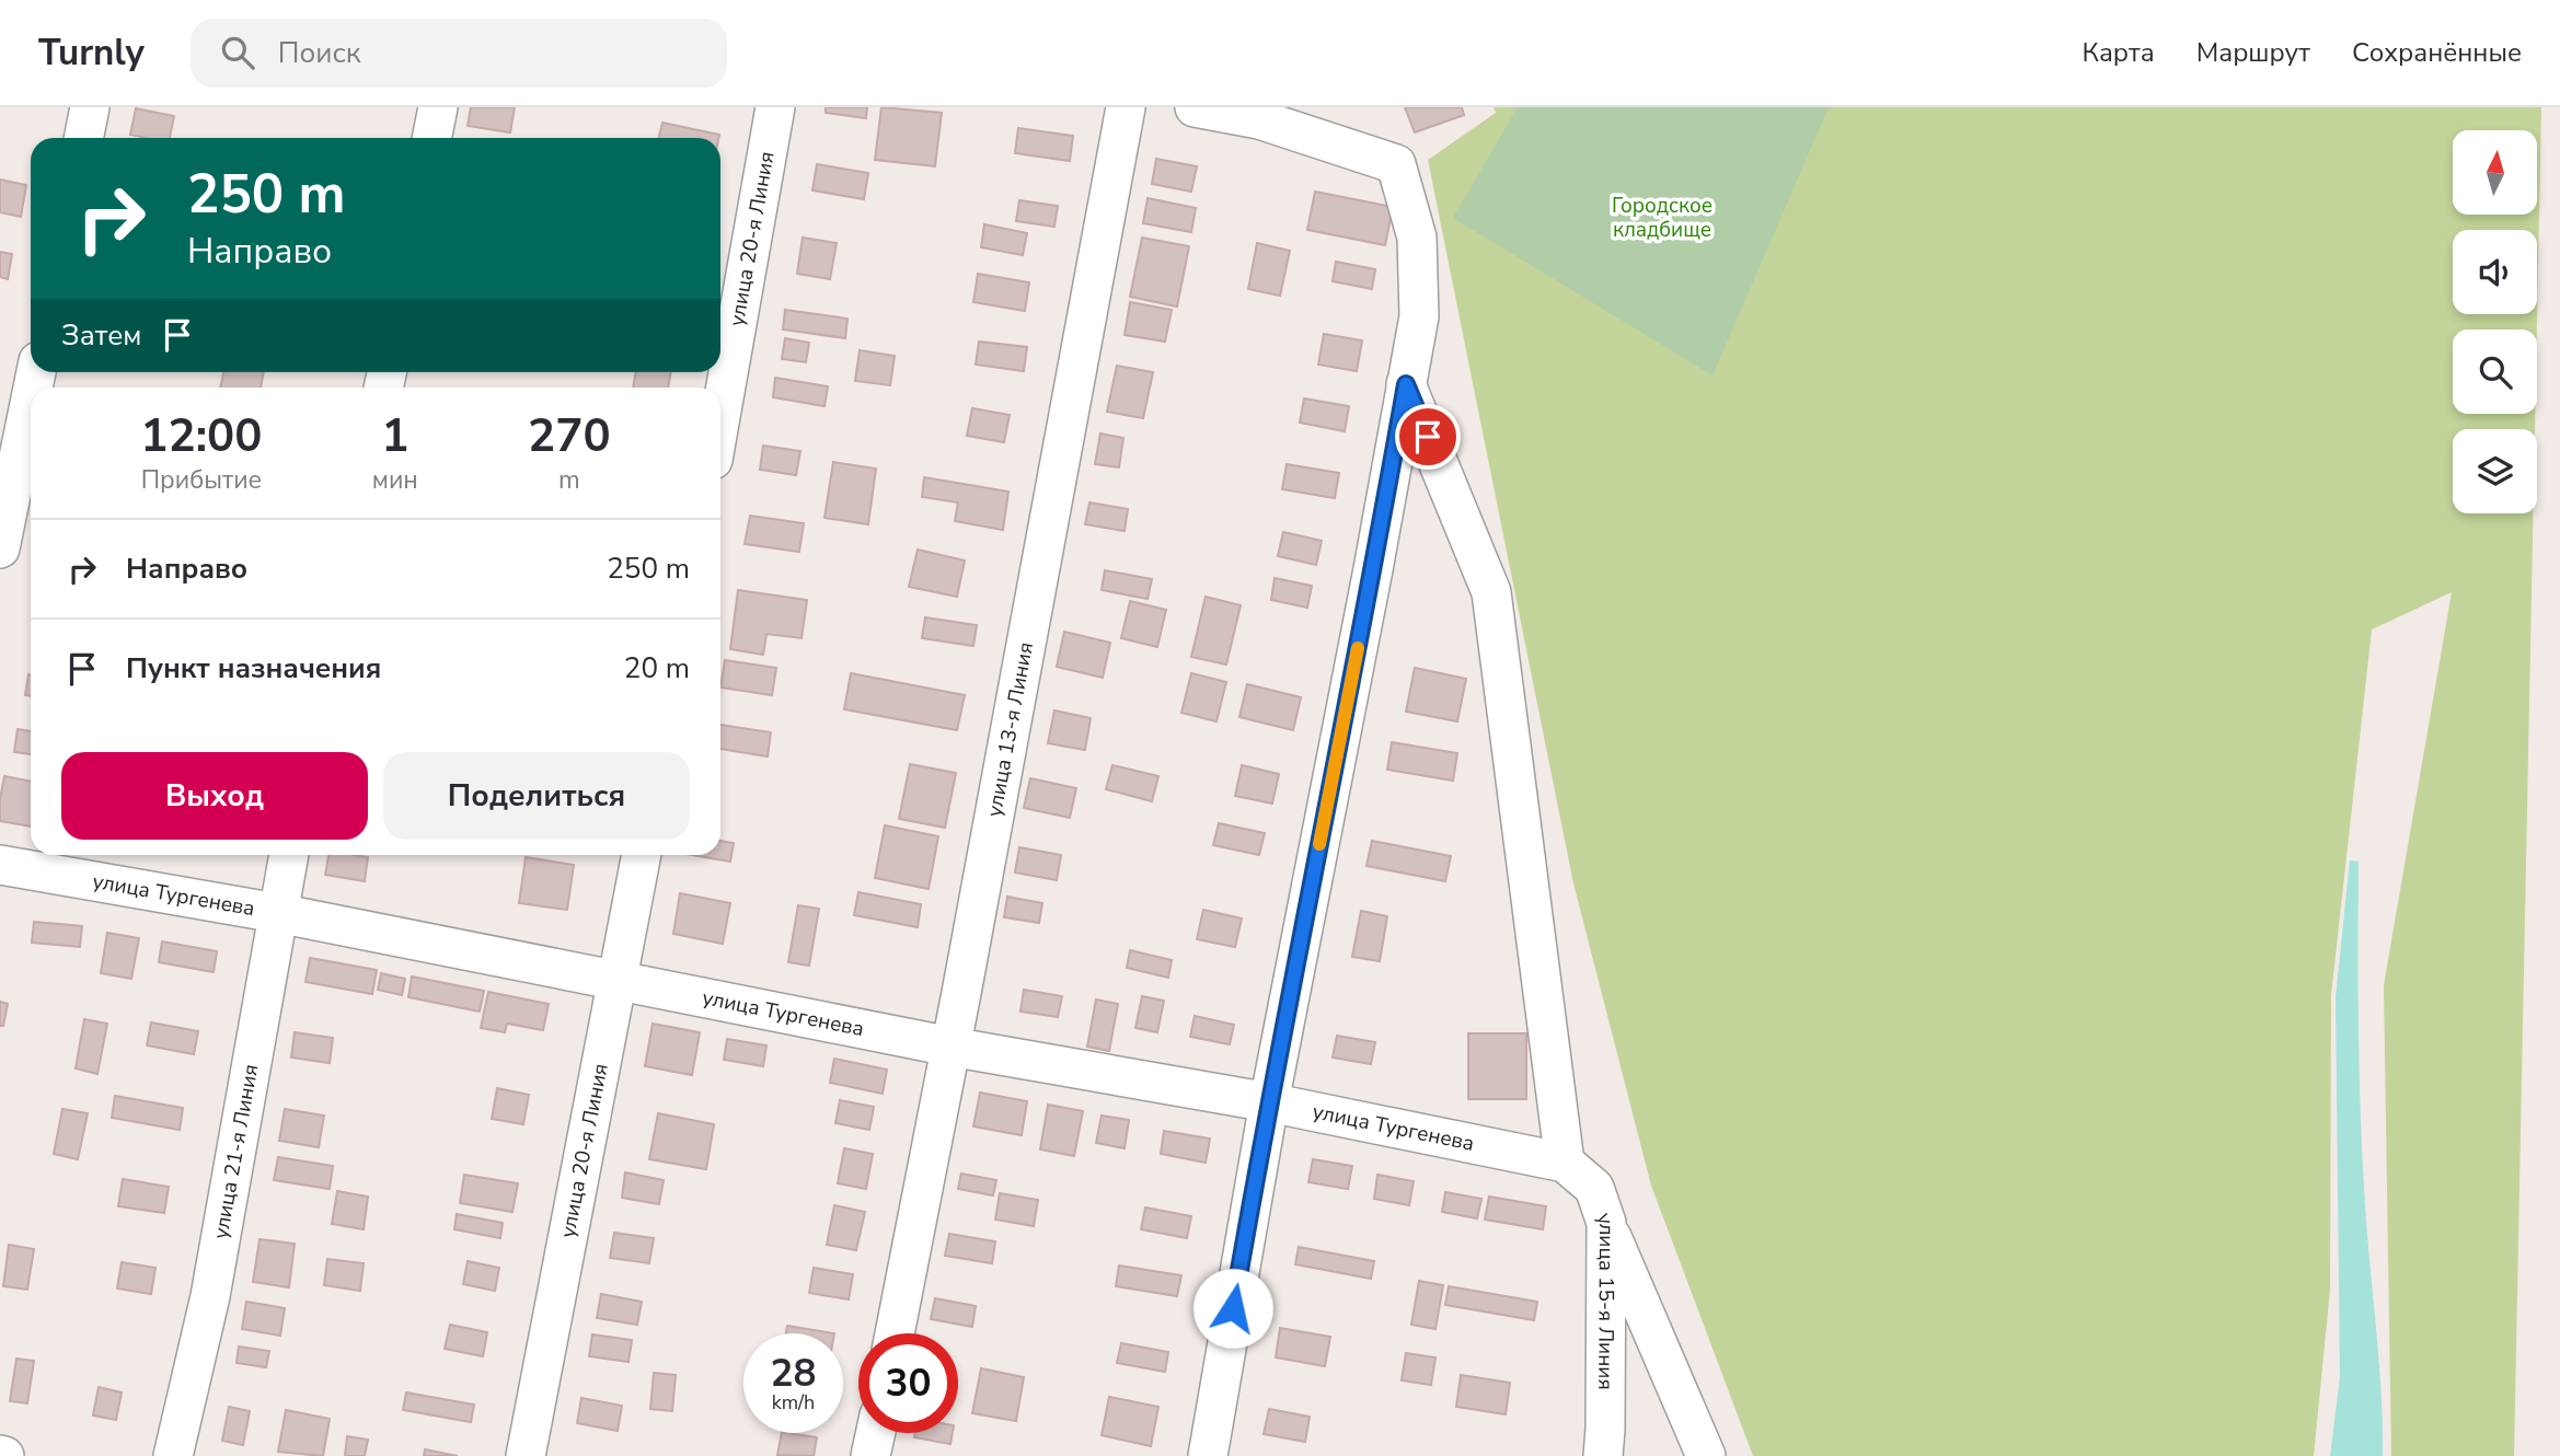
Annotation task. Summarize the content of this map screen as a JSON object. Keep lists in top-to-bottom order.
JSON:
{
  "streets": {
    "street": [
      "улица 20-я Линия",
      "улица 13-я Линия",
      "улица Тургенева",
      "улица 21-я Линия",
      "улица 15-я Линия"
    ]
  },
  "crossings": [
    ["улица 20-я Линия", "улица Тургенева"],
    ["улица 13-я Линия", "улица Тургенева"],
    ["улица Тургенева", "улица 21-я Линия"],
    ["улица Тургенева", "улица 15-я Линия"]
  ],
  "parks": ["Городское кладбище"],
  "north": "top",
  "page": {
    "header": "Turnly",
    "search": "Поиск",
    "nav": ["Карта", "Маршрут", "Сохранённые"],
    "turn": ["250 m", "Направо"],
    "then": "Затем",
    "eta": [
      "12:00",
      "Прибытие",
      "1",
      "мин",
      "270",
      "m"
    ],
    "list": [
      {
        "name": "Направо",
        "value": "250 m"
      },
      {
        "name": "Пункт назначения",
        "value": "20 m"
      }
    ],
    "buttons": ["Выход", "Поделиться"],
    "speed": "28 km/h",
    "limit": "30"
  }
}
